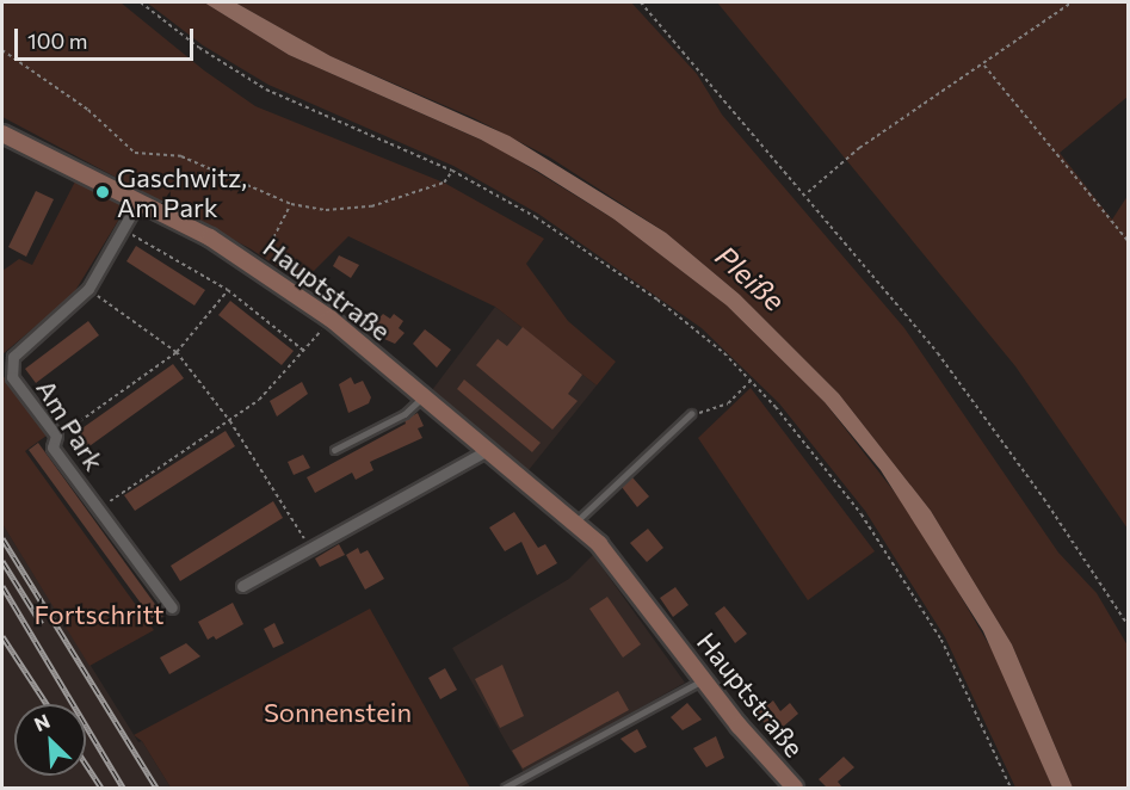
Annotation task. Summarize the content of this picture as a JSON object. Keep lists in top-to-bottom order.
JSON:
{
  "streets": {
    "main road": ["Hauptstraße"],
    "street": ["Am Park"]
  },
  "crossings": [
    ["Hauptstraße", "Am Park"]
  ],
  "water": ["Pleiße"],
  "parks": ["Fortschritt", "Sonnenstein"],
  "places": ["Gaschwitz, Am Park"],
  "scale_bar": "100 m",
  "north": "top left"
}
